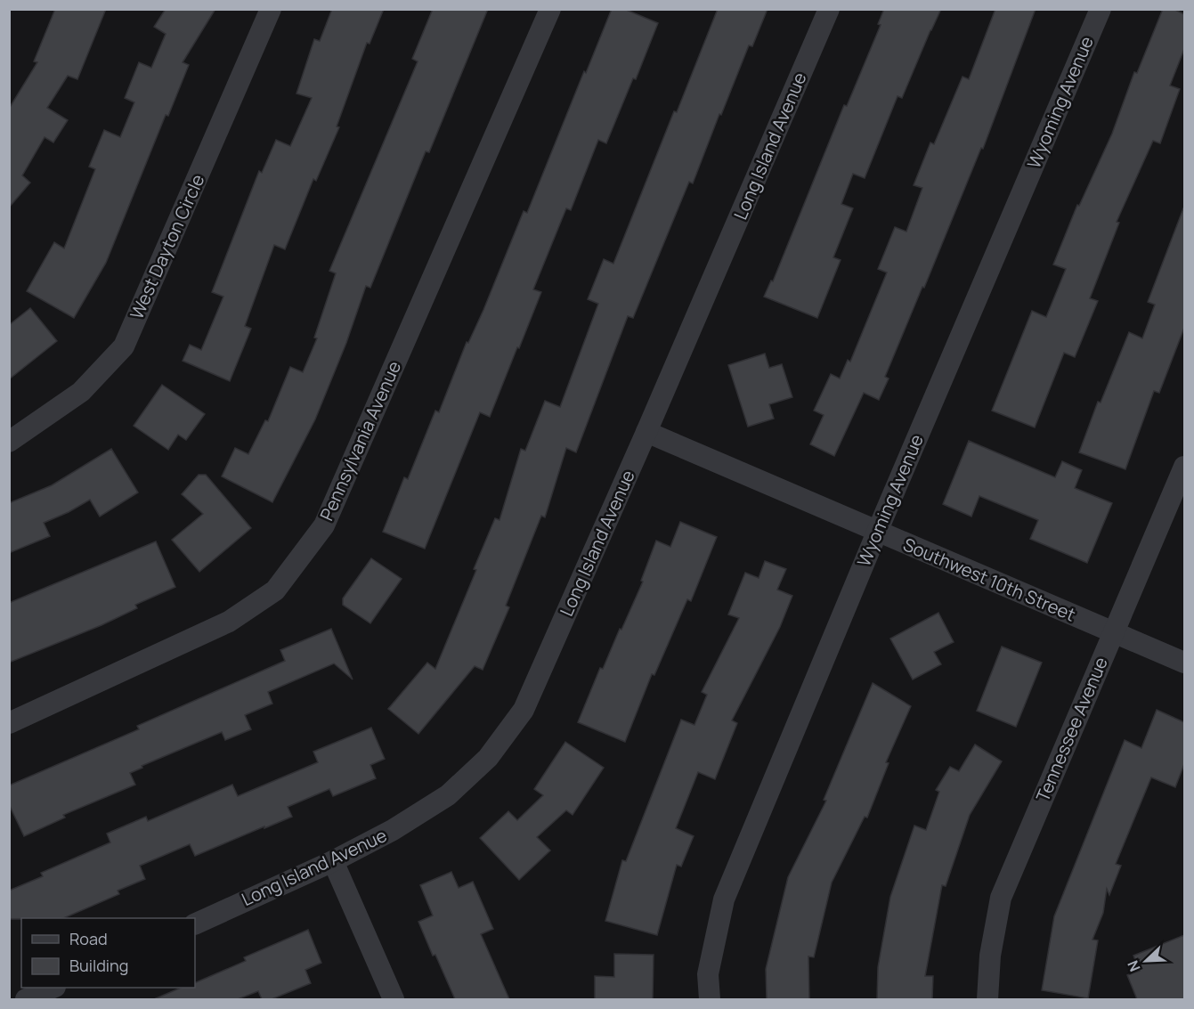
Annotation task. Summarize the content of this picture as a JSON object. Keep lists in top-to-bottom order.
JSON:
{
  "streets": {
    "street": [
      "Wyoming Avenue",
      "Long Island Avenue",
      "West Dayton Circle",
      "Pennsylvania Avenue",
      "Southwest 10th Street",
      "Tennessee Avenue"
    ]
  },
  "crossings": [
    ["Wyoming Avenue", "Southwest 10th Street"],
    ["Long Island Avenue", "Southwest 10th Street"],
    ["Southwest 10th Street", "Tennessee Avenue"]
  ],
  "legend": ["Road", "Building"],
  "north": "bottom left"
}
